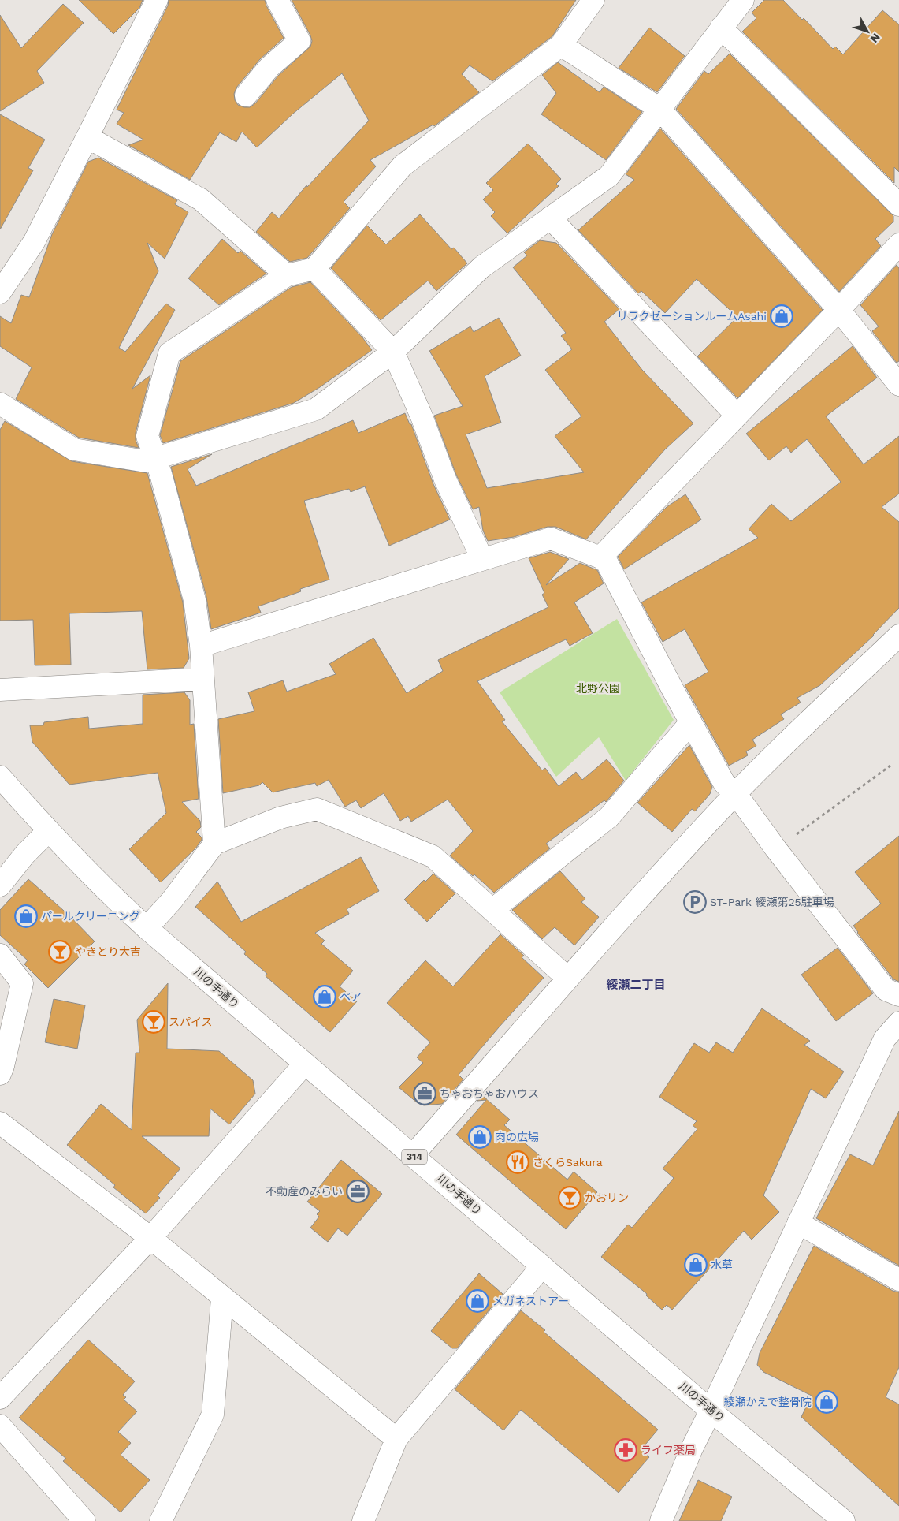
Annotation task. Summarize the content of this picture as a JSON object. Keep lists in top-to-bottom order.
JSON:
{
  "streets": {
    "street": ["川の手通り", "314"]
  },
  "districts": ["綾瀬二丁目"],
  "parks": ["北野公園"],
  "places": {
    "shop": [
      "リラクゼーションルームAsahi",
      "パールクリーニング",
      "ペア",
      "肉の広場",
      "水草",
      "メガネストアー",
      "綾瀬かえで整骨院"
    ],
    "parking": ["ST-Park 綾瀬第25駐車場"],
    "bar": ["やきとり大吉", "スパイス", "かおリン"],
    "office": ["ちゃおちゃおハウス", "不動産のみらい"],
    "restaurant": ["さくらSakura"],
    "pharmacy": ["ライフ薬局"]
  },
  "north": "bottom right"
}
